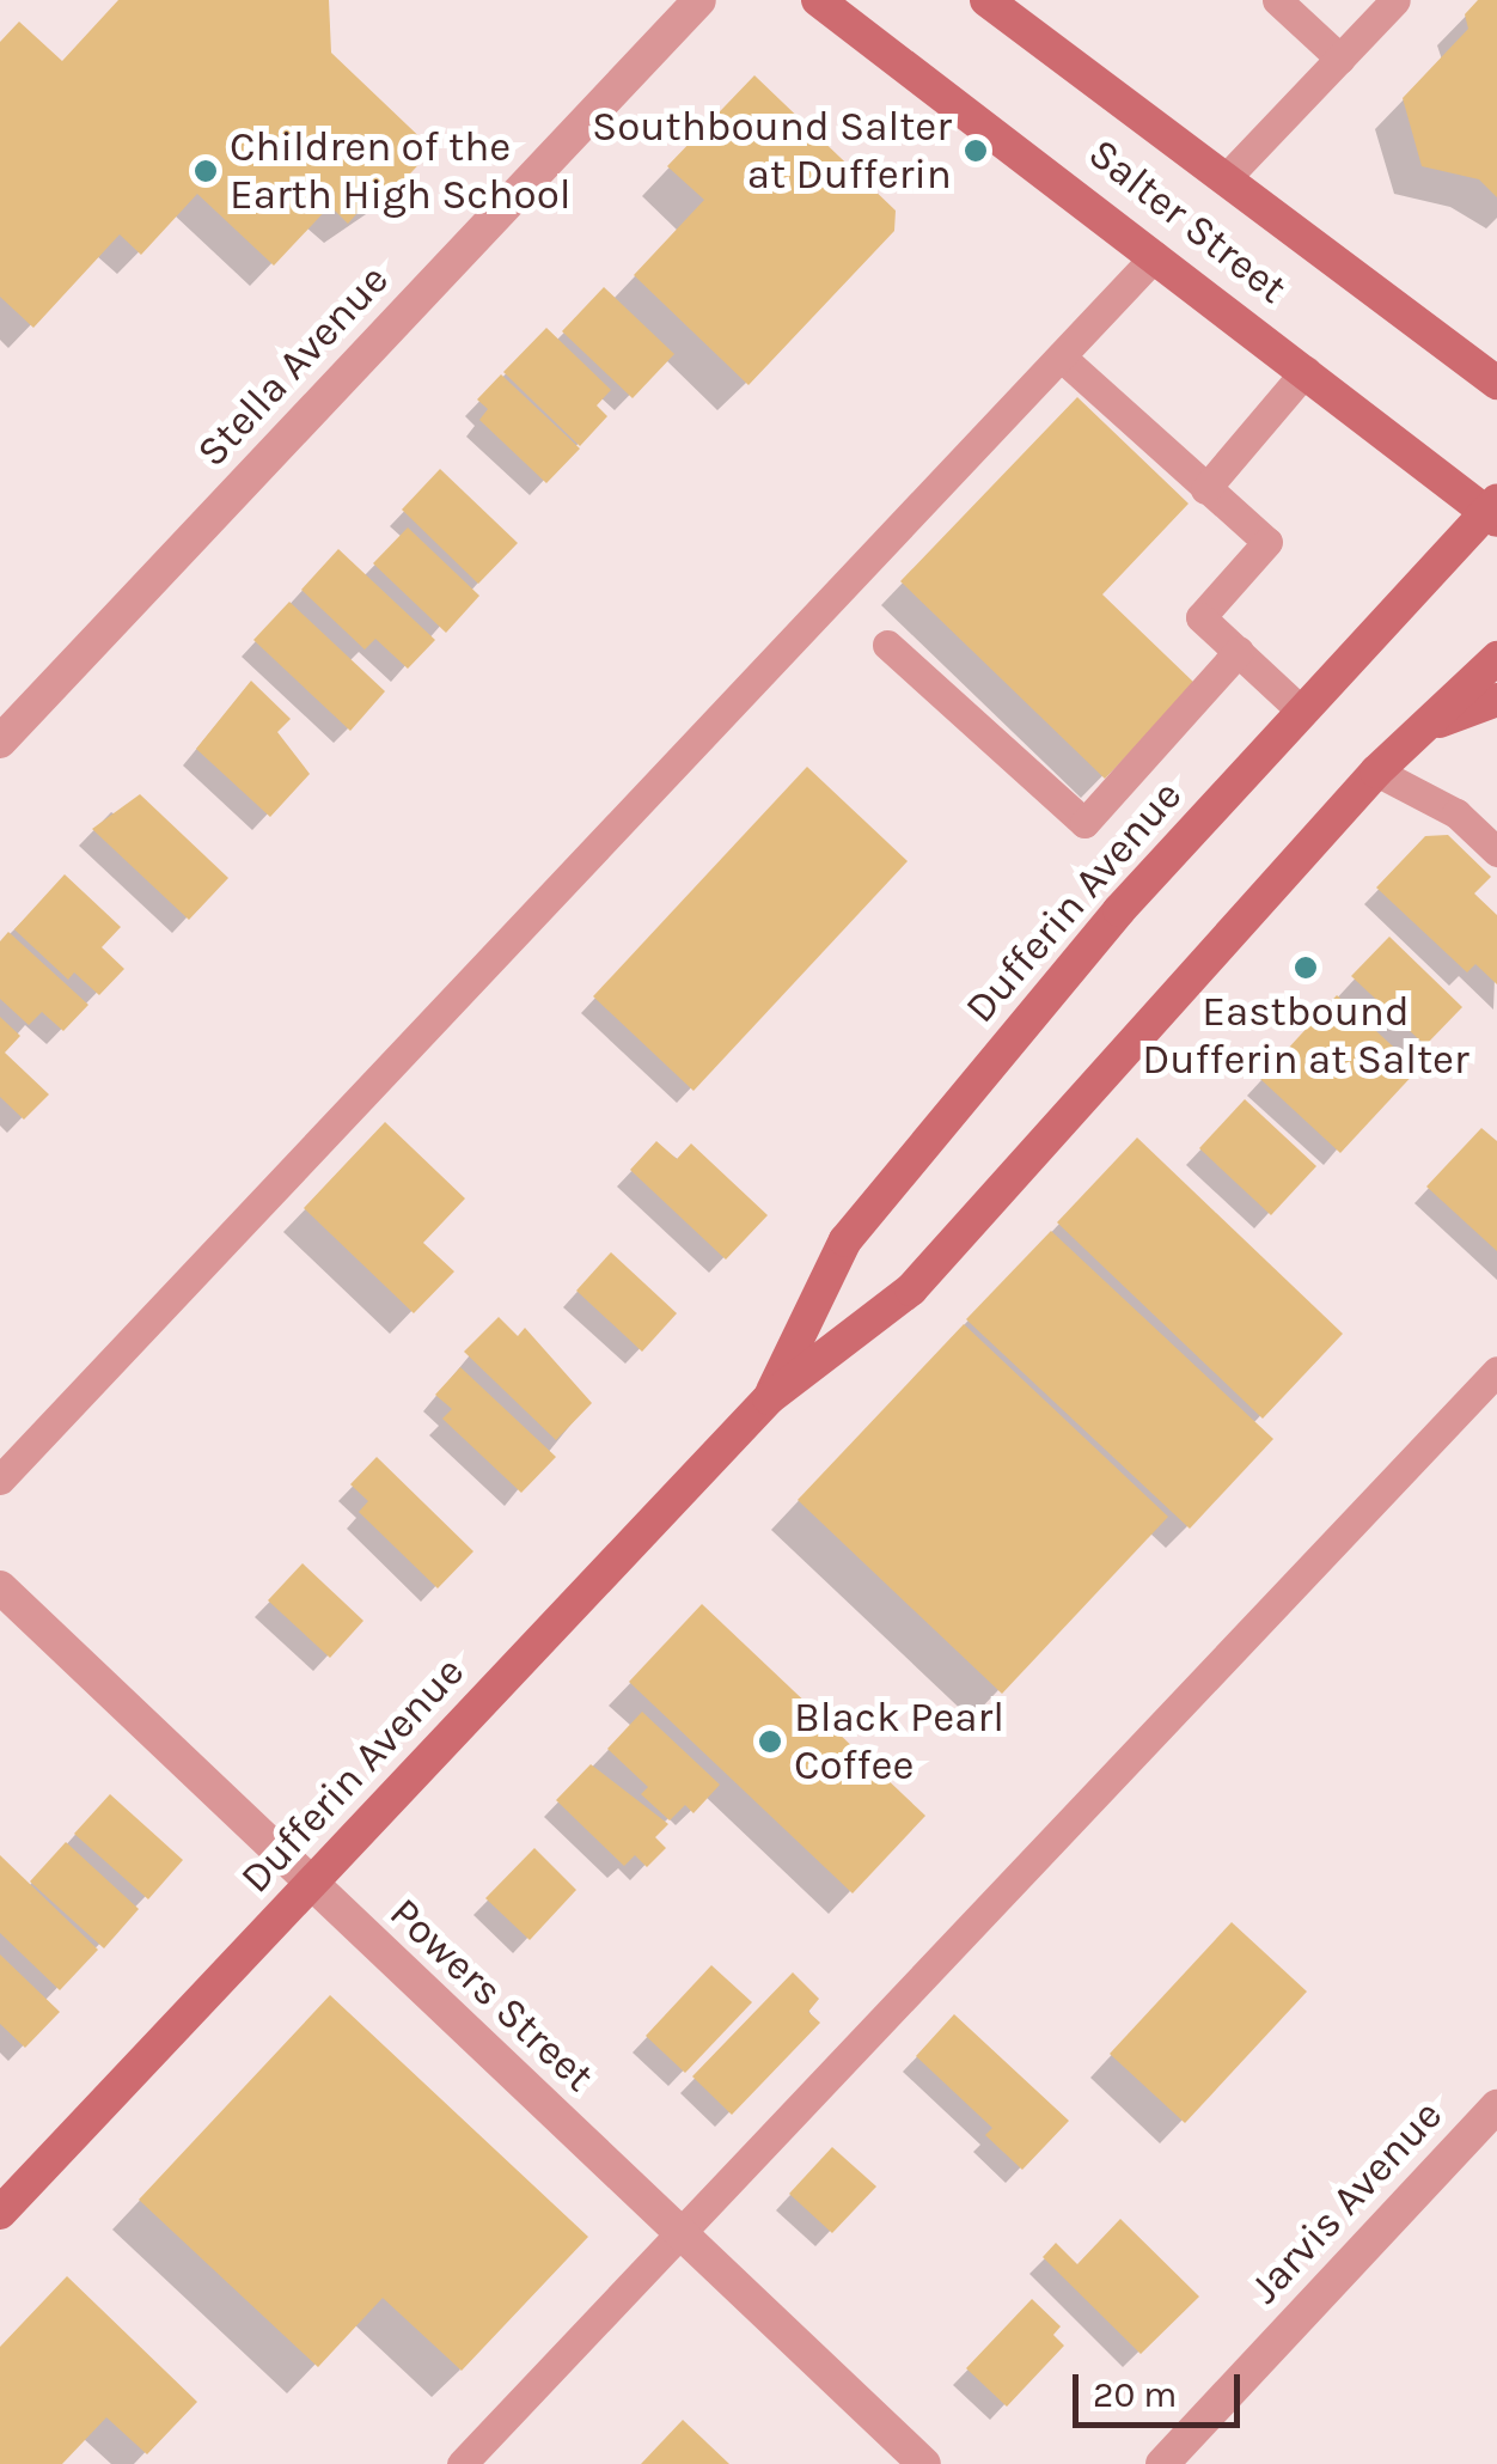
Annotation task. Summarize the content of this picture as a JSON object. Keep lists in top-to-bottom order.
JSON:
{
  "streets": {
    "main road": ["Salter Street", "Dufferin Avenue"],
    "street": ["Stella Avenue", "Powers Street", "Jarvis Avenue"]
  },
  "crossings": [
    ["Salter Street", "Dufferin Avenue"],
    ["Dufferin Avenue", "Powers Street"]
  ],
  "places": [
    "Southbound Salter at Dufferin",
    "Children of the Earth High School",
    "Eastbound Dufferin at Salter",
    "Black Pearl Coffee"
  ],
  "scale_bar": "20 m"
}
